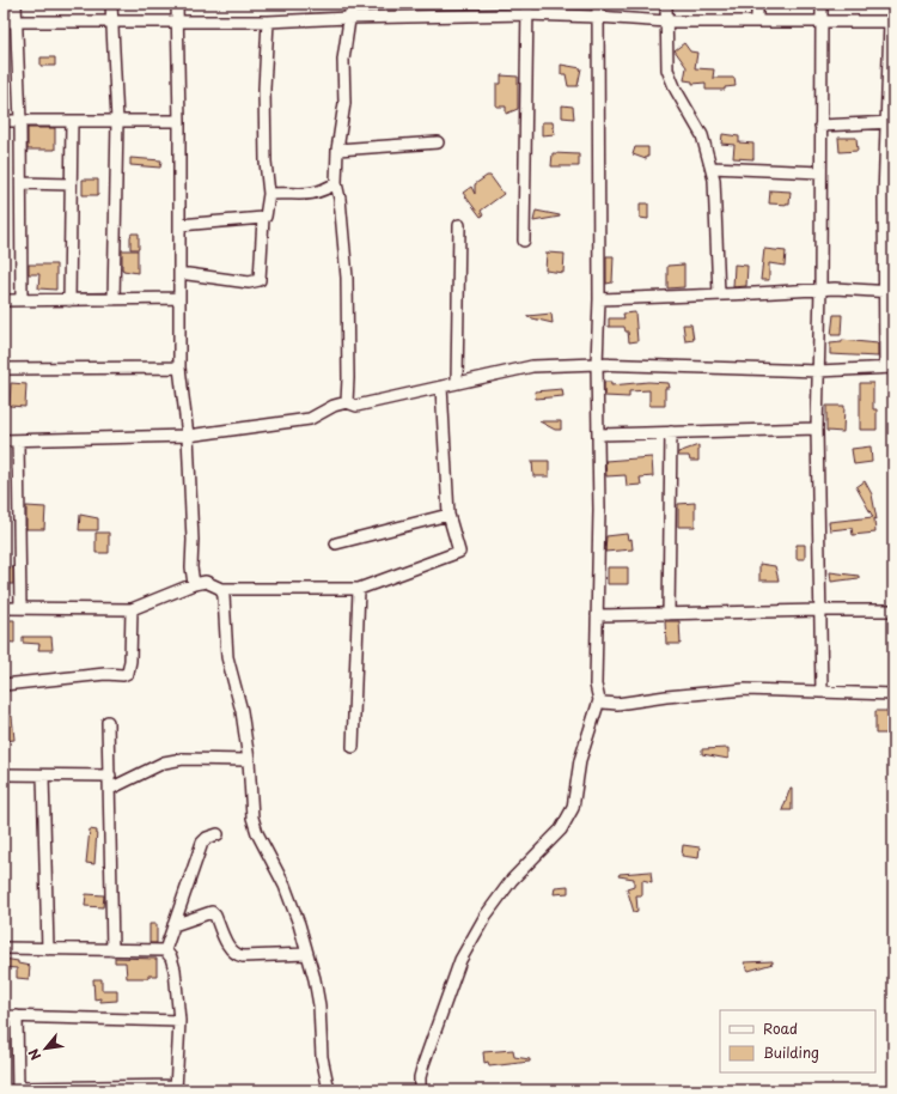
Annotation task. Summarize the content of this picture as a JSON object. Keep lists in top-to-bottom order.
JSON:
{
  "legend": ["Road", "Building"],
  "north": "bottom left"
}
